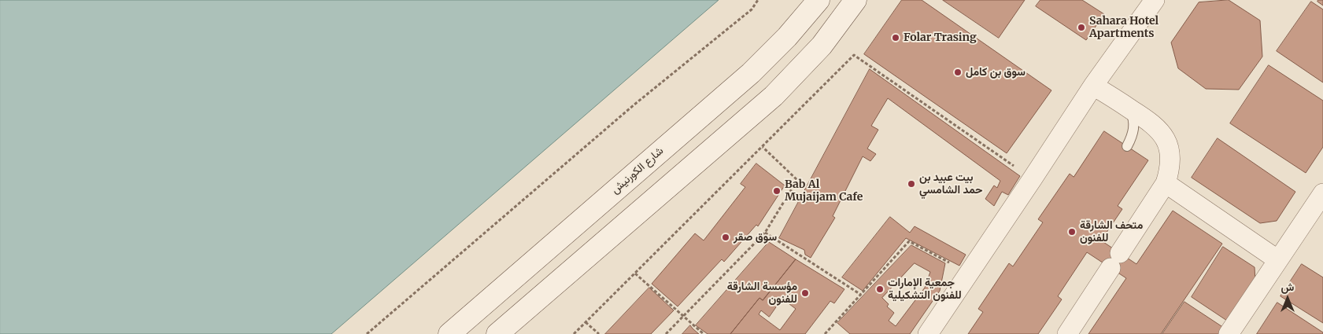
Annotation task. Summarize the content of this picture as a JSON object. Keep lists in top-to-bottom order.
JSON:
{
  "streets": {
    "main road": ["شارع الكورنيش"]
  },
  "places": [
    "Sahara Hotel Apartments",
    "Folar Trasing",
    "سوق بن كامل",
    "بيت عبيد بن حمد الشامسي",
    "Bab Al Mujaijam Cafe",
    "متحف الشارقة للفنون",
    "سوق صقر",
    "جمعية الإمارات للفنون التشكيلية",
    "مؤسسة الشارقة للفنون"
  ],
  "north": "top"
}
